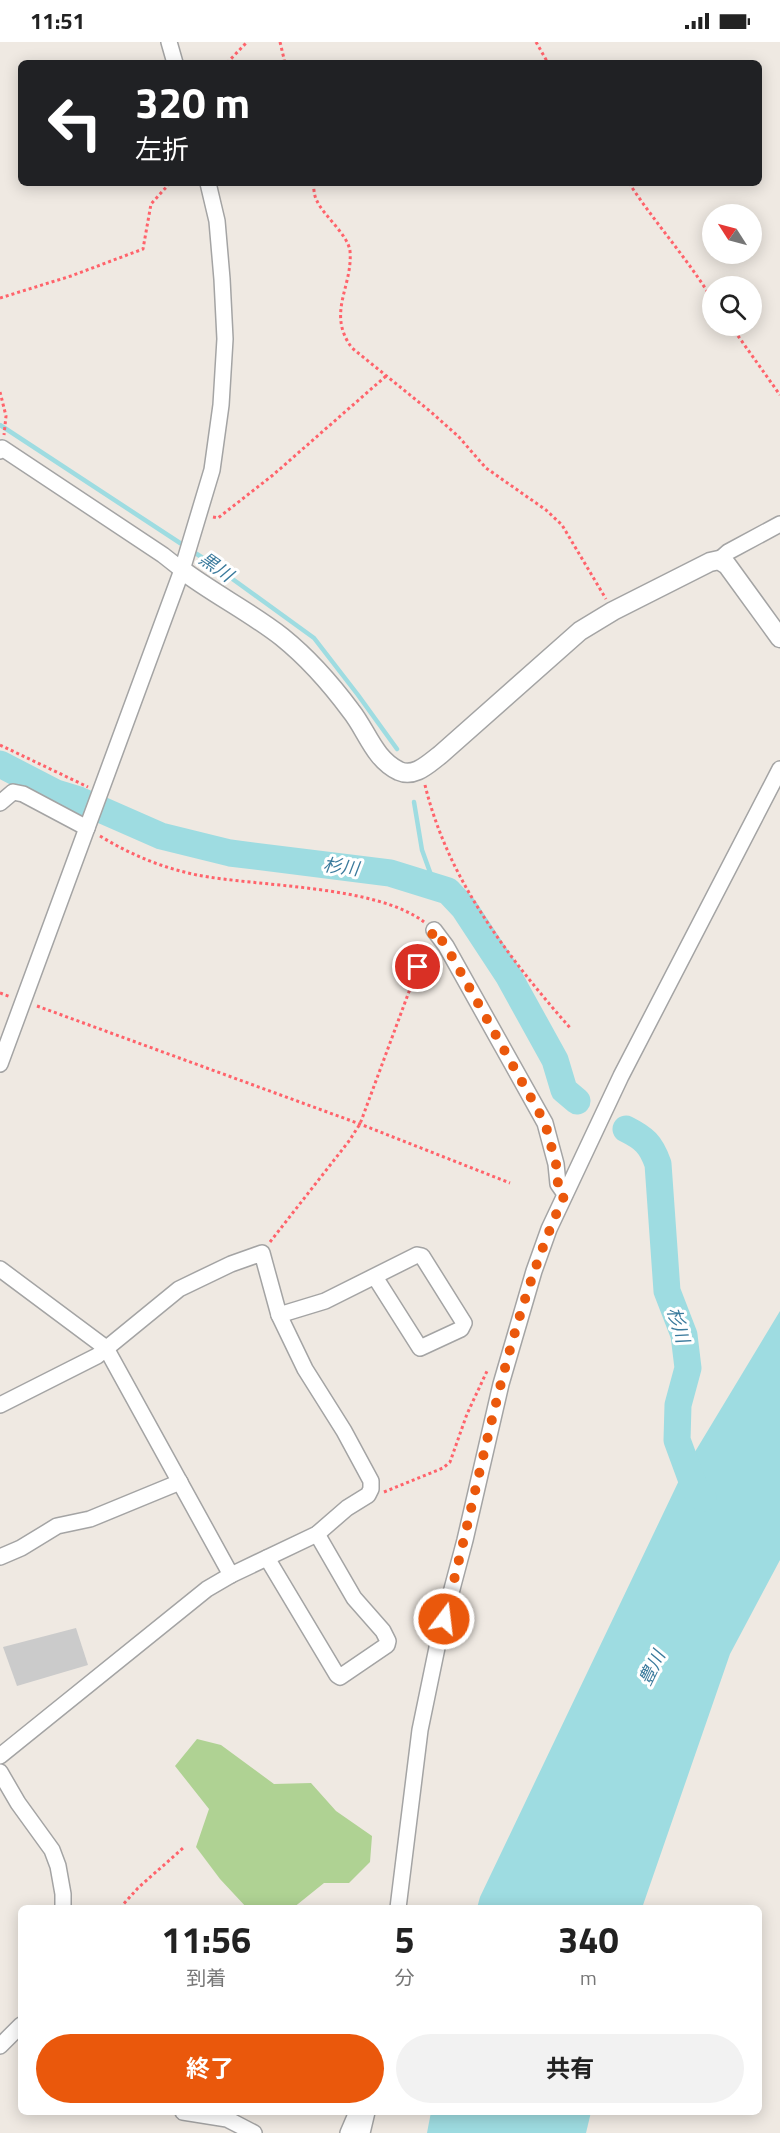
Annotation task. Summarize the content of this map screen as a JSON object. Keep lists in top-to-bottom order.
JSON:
{
  "water": ["黒川", "杉川", "豊川"],
  "north": "top left",
  "page": {
    "status": "11:51",
    "turn": ["320 m", "左折"],
    "eta": [
      "11:56",
      "到着",
      "5",
      "分",
      "340",
      "m"
    ],
    "buttons": ["終了", "共有"]
  }
}
